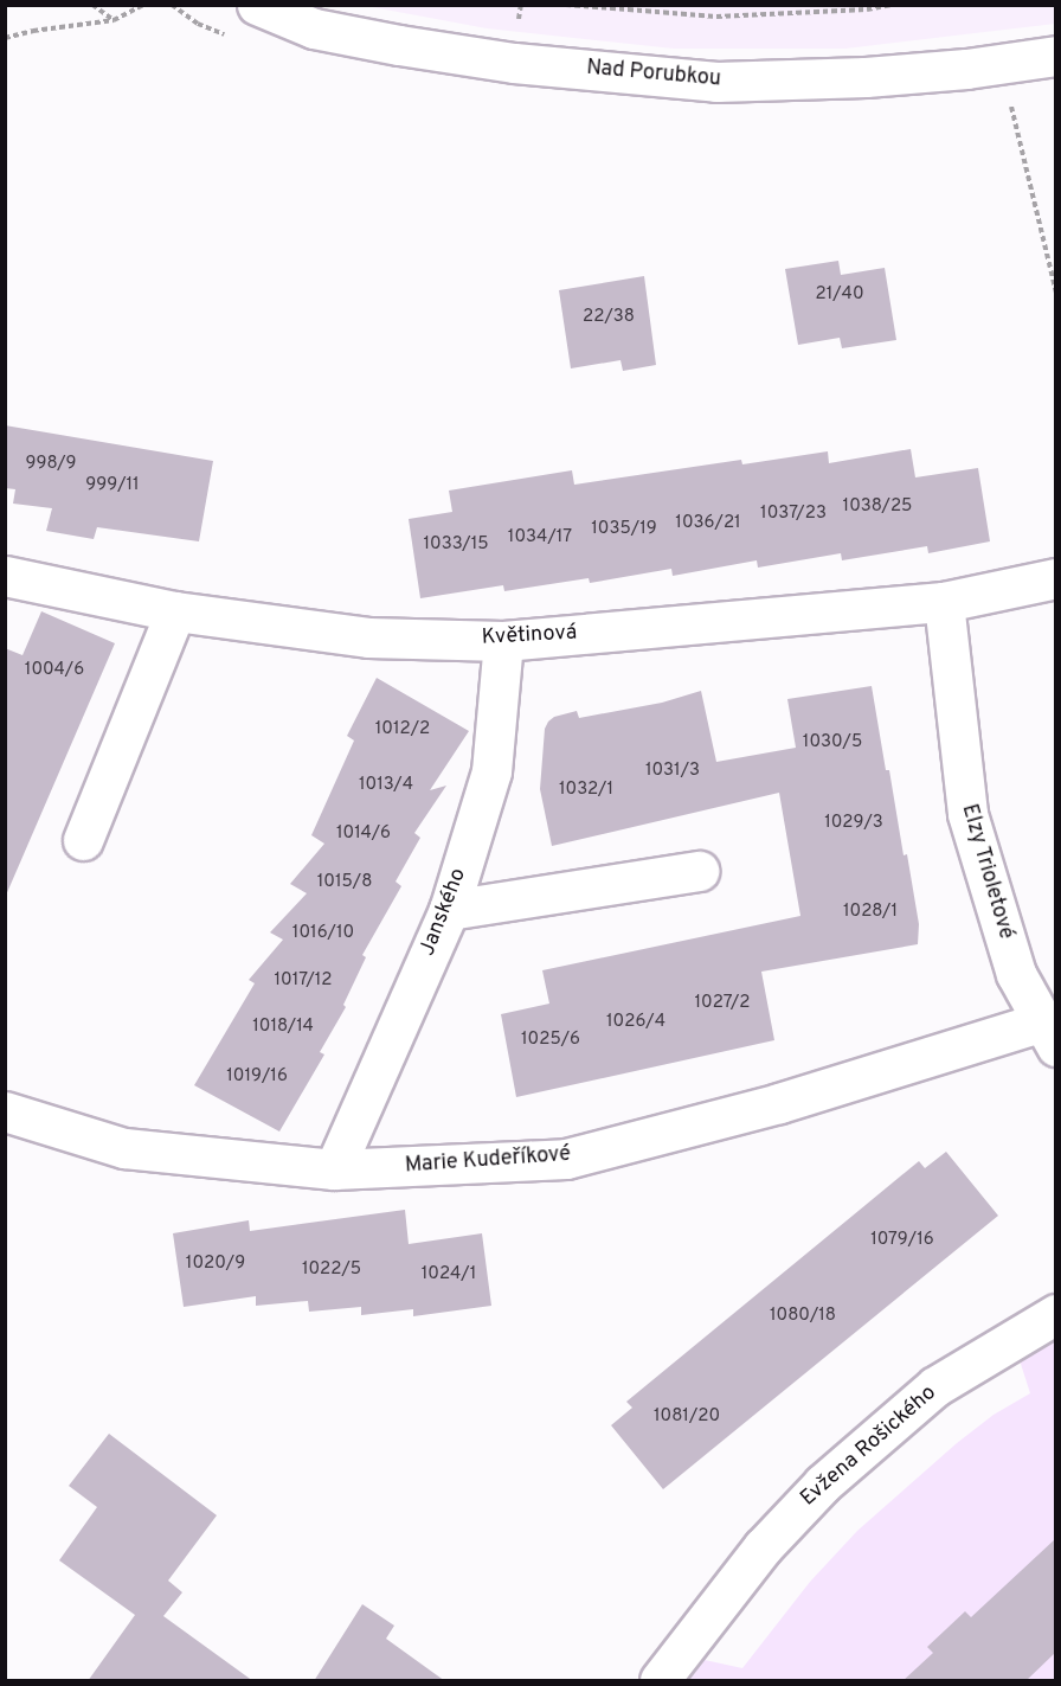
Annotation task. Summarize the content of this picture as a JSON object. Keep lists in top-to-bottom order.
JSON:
{
  "streets": {
    "street": [
      "Nad Porubkou",
      "Květinová",
      "Elzy Trioletové",
      "Janského",
      "Marie Kudeříkové",
      "Evžena Rošického"
    ]
  },
  "crossings": [
    ["Květinová", "Elzy Trioletové"],
    ["Květinová", "Janského"],
    ["Elzy Trioletové", "Marie Kudeříkové"],
    ["Janského", "Marie Kudeříkové"]
  ],
  "house_numbers": [
    "21/40",
    "22/38",
    "998/9",
    "999/11",
    "1038/25",
    "1037/23",
    "1036/21",
    "1035/19",
    "1034/17",
    "1033/15",
    "1004/6",
    "1012/2",
    "1030/5",
    "1031/3",
    "1013/4",
    "1032/1",
    "1029/3",
    "1014/6",
    "1015/8",
    "1028/1",
    "1016/10",
    "1017/12",
    "1027/2",
    "1026/4",
    "1018/14",
    "1025/6",
    "1019/16",
    "1079/16",
    "1020/9",
    "1022/5",
    "1024/1",
    "1080/18",
    "1081/20"
  ]
}
